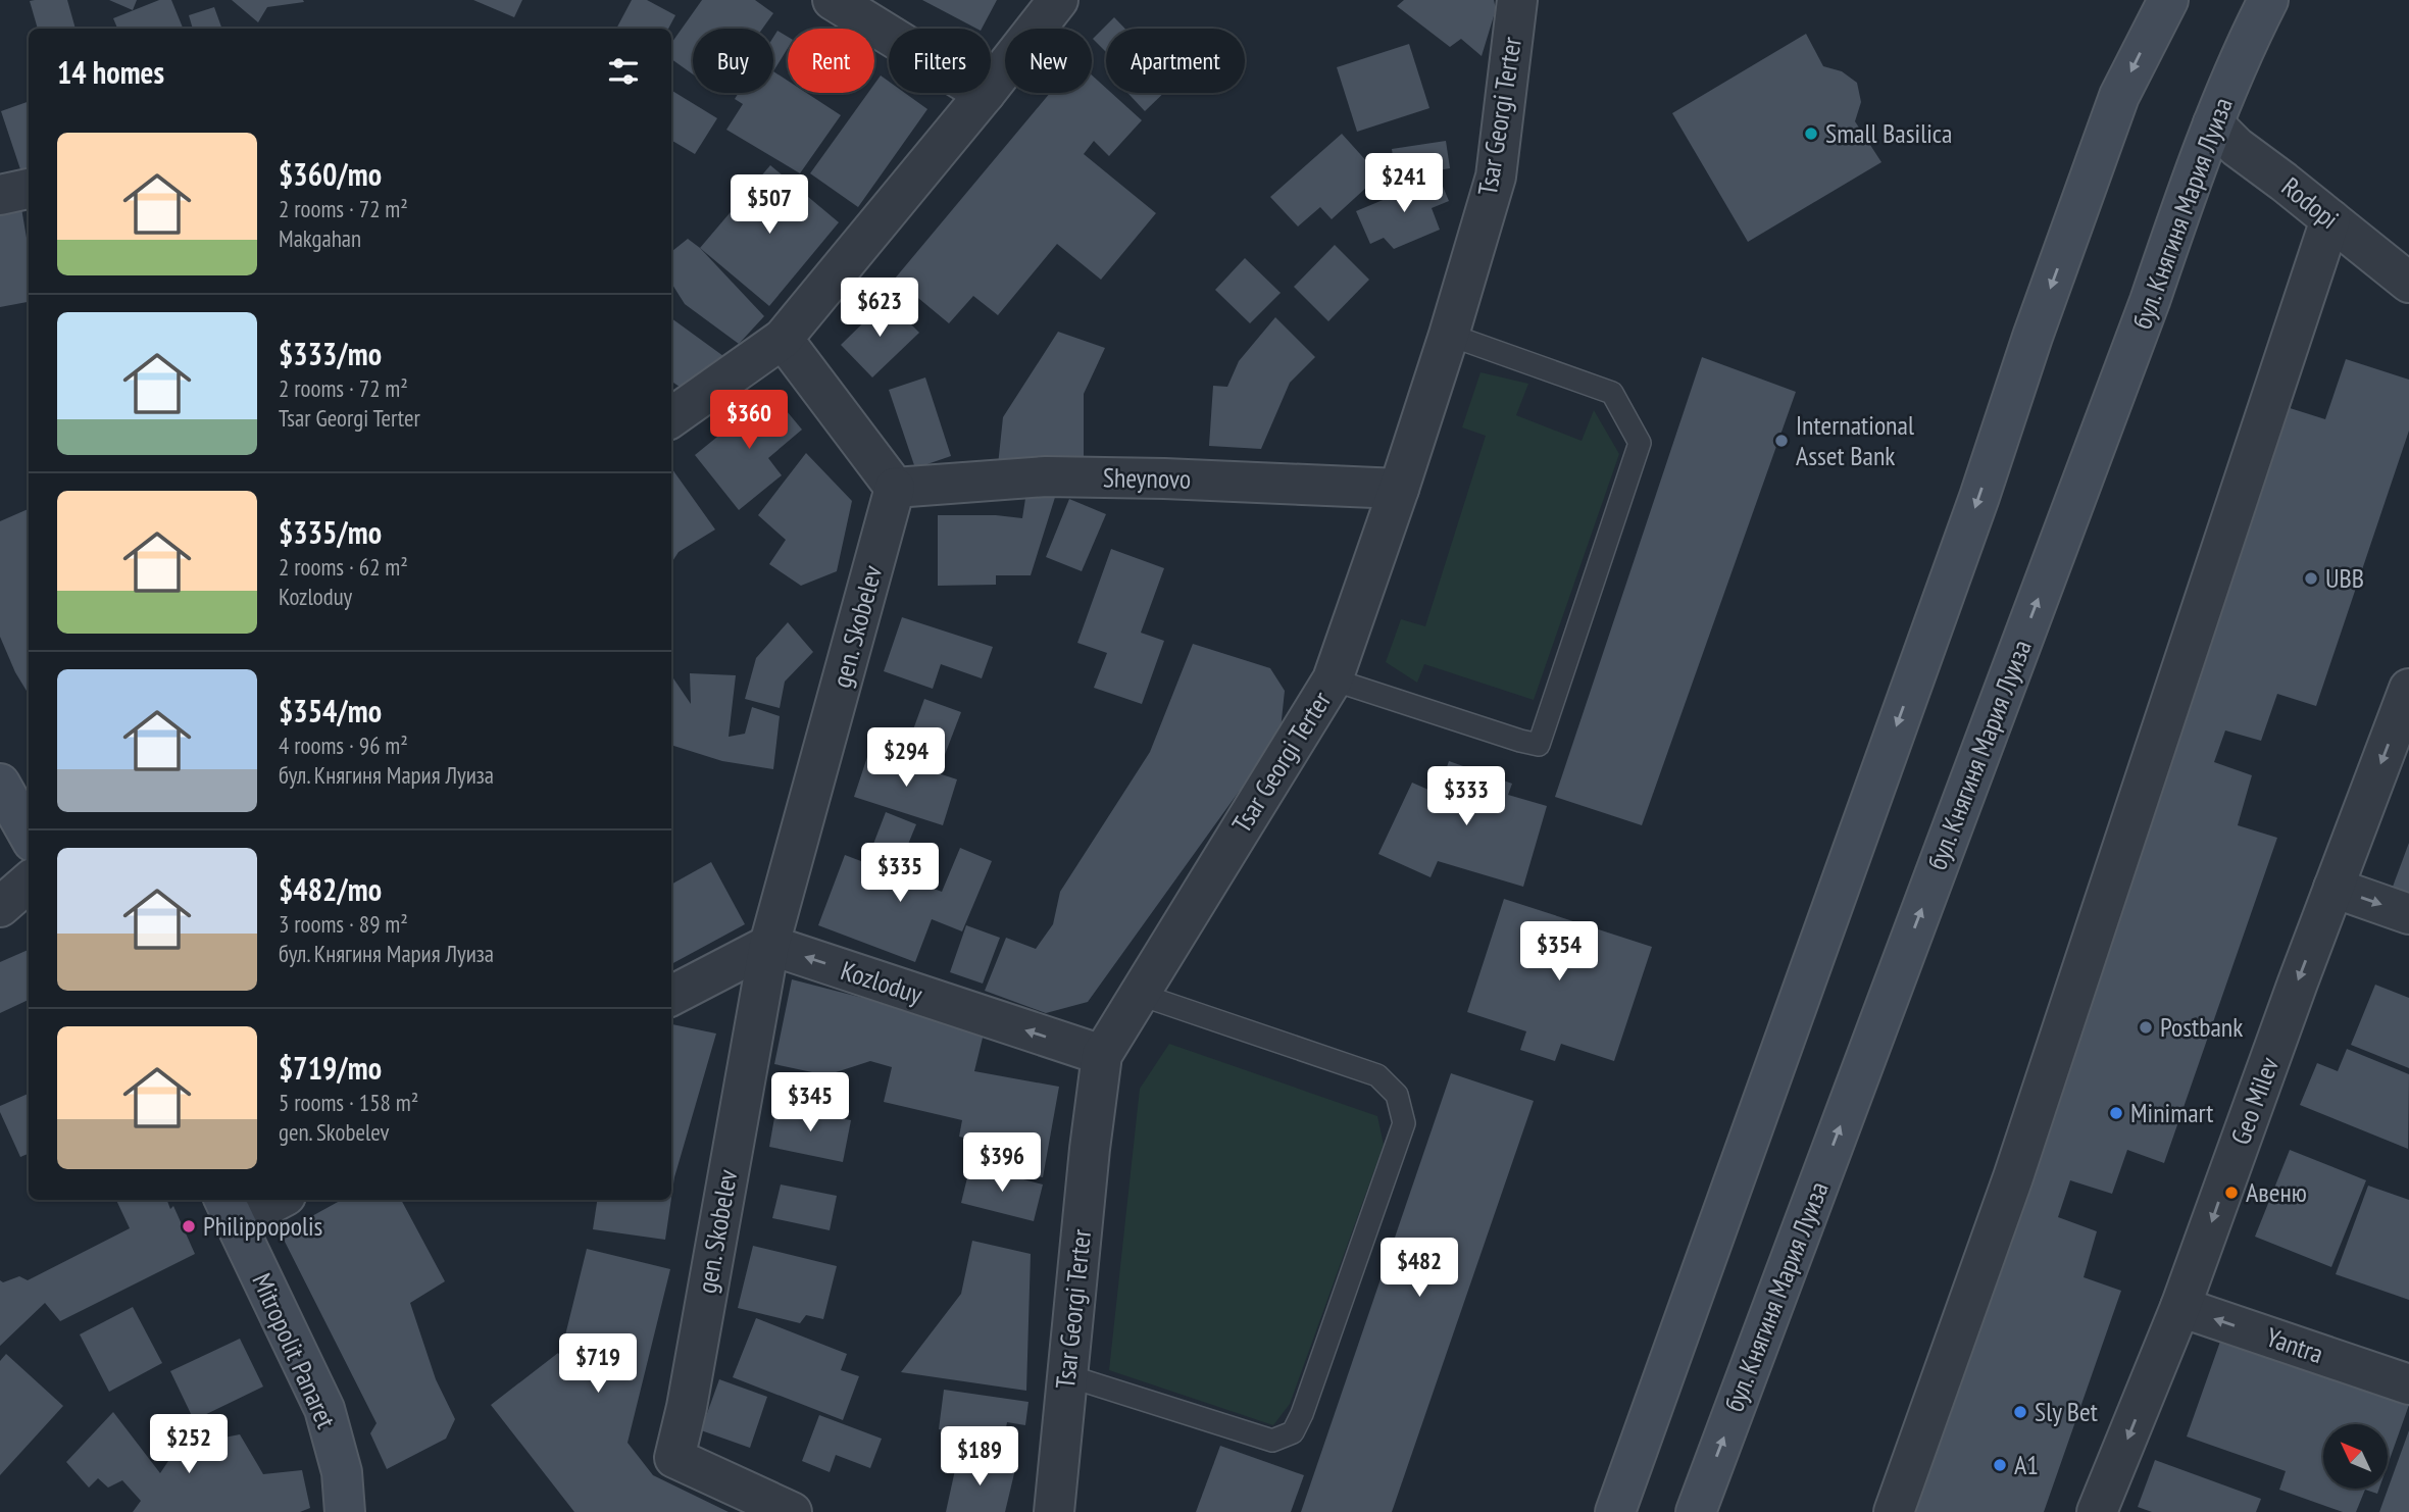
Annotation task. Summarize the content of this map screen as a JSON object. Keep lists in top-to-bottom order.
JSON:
{
  "streets": {
    "main road": ["бул. Княгиня Мария Луиза", "Mitropolit Panaret"],
    "street": [
      "Tsar Georgi Terter",
      "Rodopi",
      "Sheynovo",
      "gen. Skobelev",
      "Kozloduy",
      "Geo Milev",
      "Yantra"
    ]
  },
  "crossings": [
    ["Tsar Georgi Terter", "Sheynovo"],
    ["Tsar Georgi Terter", "Kozloduy"],
    ["Rodopi", "бул. Княгиня Мария Луиза"],
    ["Sheynovo", "gen. Skobelev"],
    ["gen. Skobelev", "Kozloduy"],
    ["Geo Milev", "Yantra"]
  ],
  "one_way": ["Kozloduy", "Yantra"],
  "places": [
    "Small Basilica",
    "International Asset Bank",
    "UBB",
    "Postbank",
    "Minimart",
    "Авеню",
    "Philippopolis",
    "Sly Bet",
    "A1"
  ],
  "north": "top left",
  "page": {
    "chip": [
      "Buy",
      "Rent",
      "Filters",
      "New",
      "Apartment"
    ],
    "heading": "14 homes",
    "list": [
      {
        "name": "$360/mo",
        "note": "2 rooms · 72 m² · Makgahan"
      },
      {
        "name": "$333/mo",
        "note": "2 rooms · 72 m² · Tsar Georgi Terter"
      },
      {
        "name": "$335/mo",
        "note": "2 rooms · 62 m² · Kozloduy"
      },
      {
        "name": "$354/mo",
        "note": "4 rooms · 96 m² · бул. Княгиня Мария Луиза"
      },
      {
        "name": "$482/mo",
        "note": "3 rooms · 89 m² · бул. Княгиня Мария Луиза"
      },
      {
        "name": "$719/mo",
        "note": "5 rooms · 158 m² · gen. Skobelev"
      }
    ],
    "price": [
      "$241",
      "$507",
      "$623",
      "$360",
      "$294",
      "$333",
      "$335",
      "$354",
      "$345",
      "$396",
      "$482",
      "$719",
      "$252",
      "$189"
    ]
  }
}
